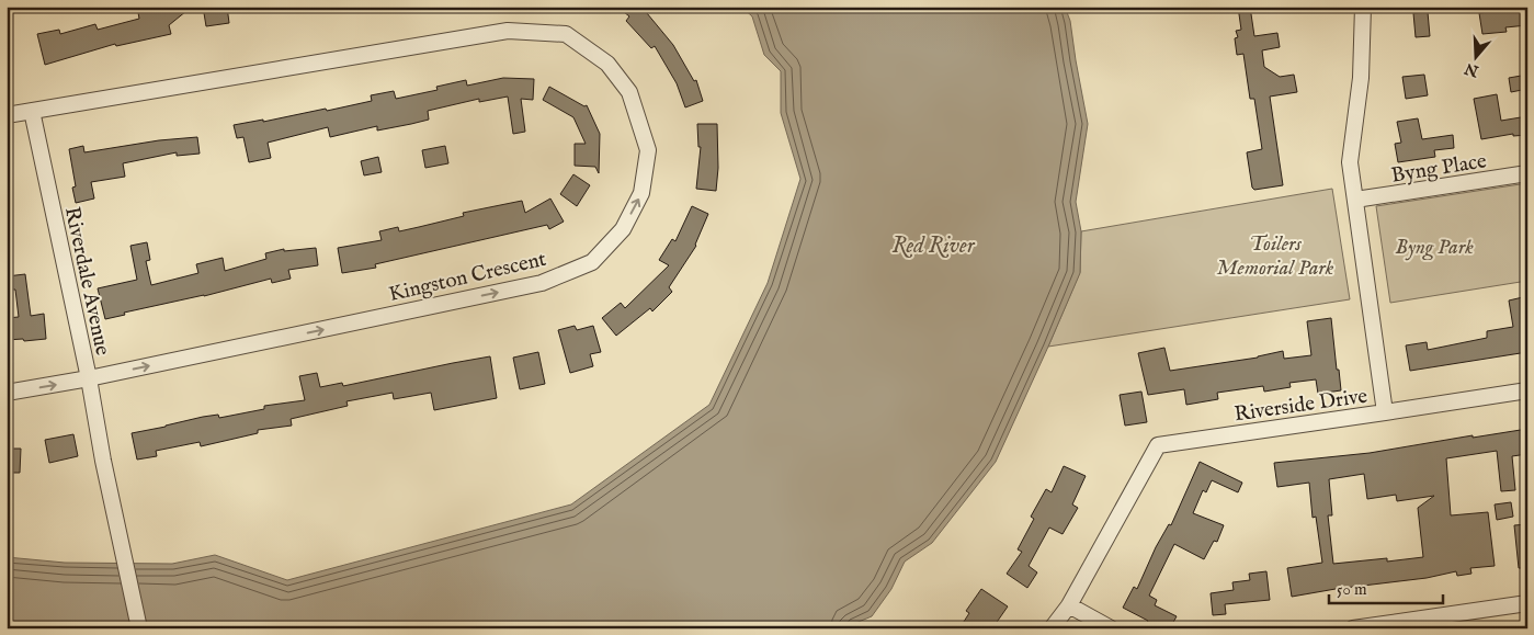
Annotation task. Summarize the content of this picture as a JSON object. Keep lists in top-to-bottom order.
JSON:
{
  "streets": {
    "street": [
      "Byng Place",
      "Kingston Crescent",
      "Riverdale Avenue",
      "Riverside Drive"
    ]
  },
  "crossings": [
    ["Byng Place", "Riverside Drive"],
    ["Kingston Crescent", "Riverdale Avenue"]
  ],
  "water": ["Red River"],
  "parks": ["Toilers Memorial Park", "Byng Park"],
  "scale_bar": "50 m",
  "north": "bottom"
}
